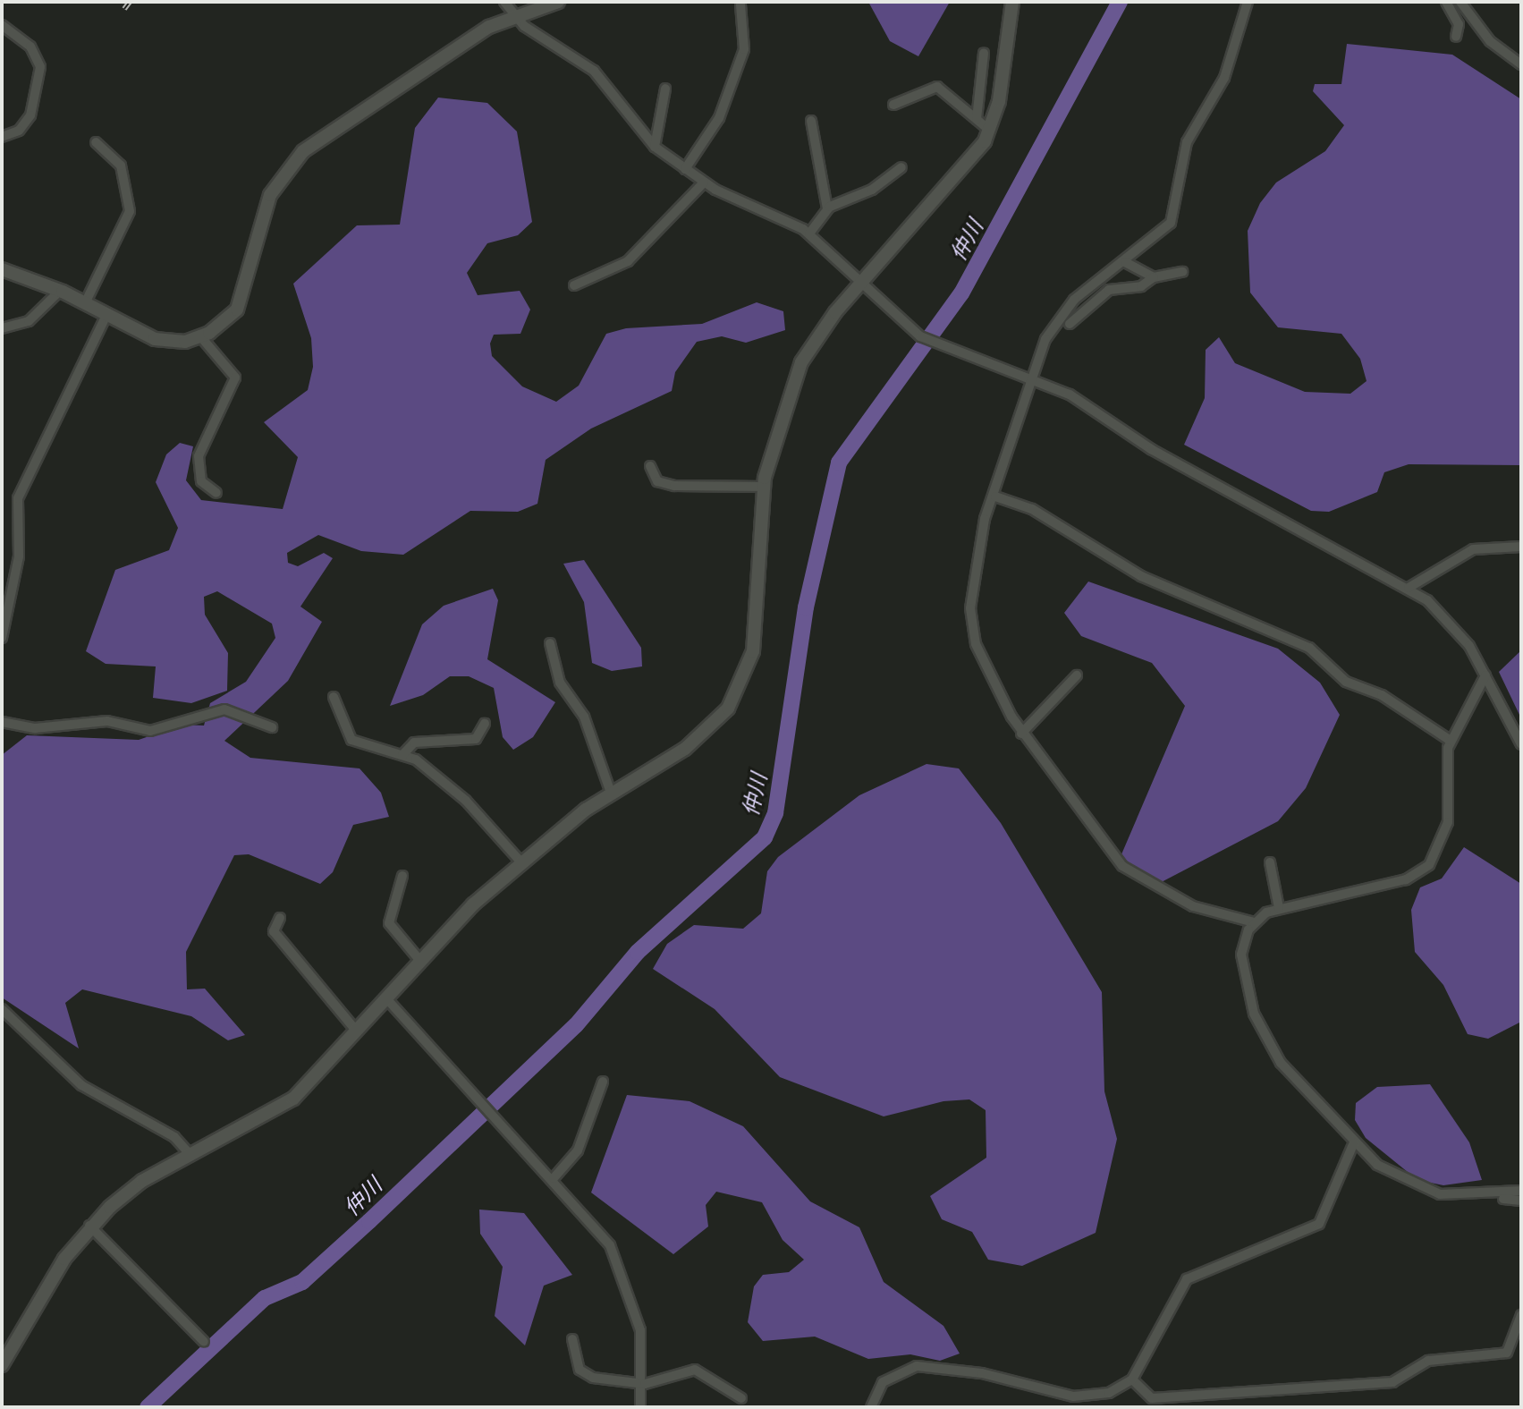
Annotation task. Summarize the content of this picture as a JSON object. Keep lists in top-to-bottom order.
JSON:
{
  "water": ["仲川"]
}
